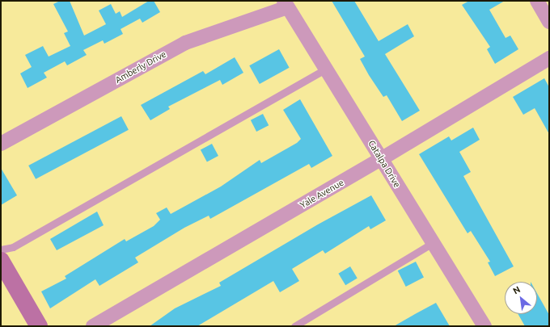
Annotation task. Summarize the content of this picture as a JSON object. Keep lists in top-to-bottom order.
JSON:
{
  "streets": {
    "street": ["Amberly Drive", "Catalpa Drive", "Yale Avenue"]
  },
  "crossings": [
    ["Amberly Drive", "Catalpa Drive"],
    ["Catalpa Drive", "Yale Avenue"]
  ],
  "north": "top left"
}
